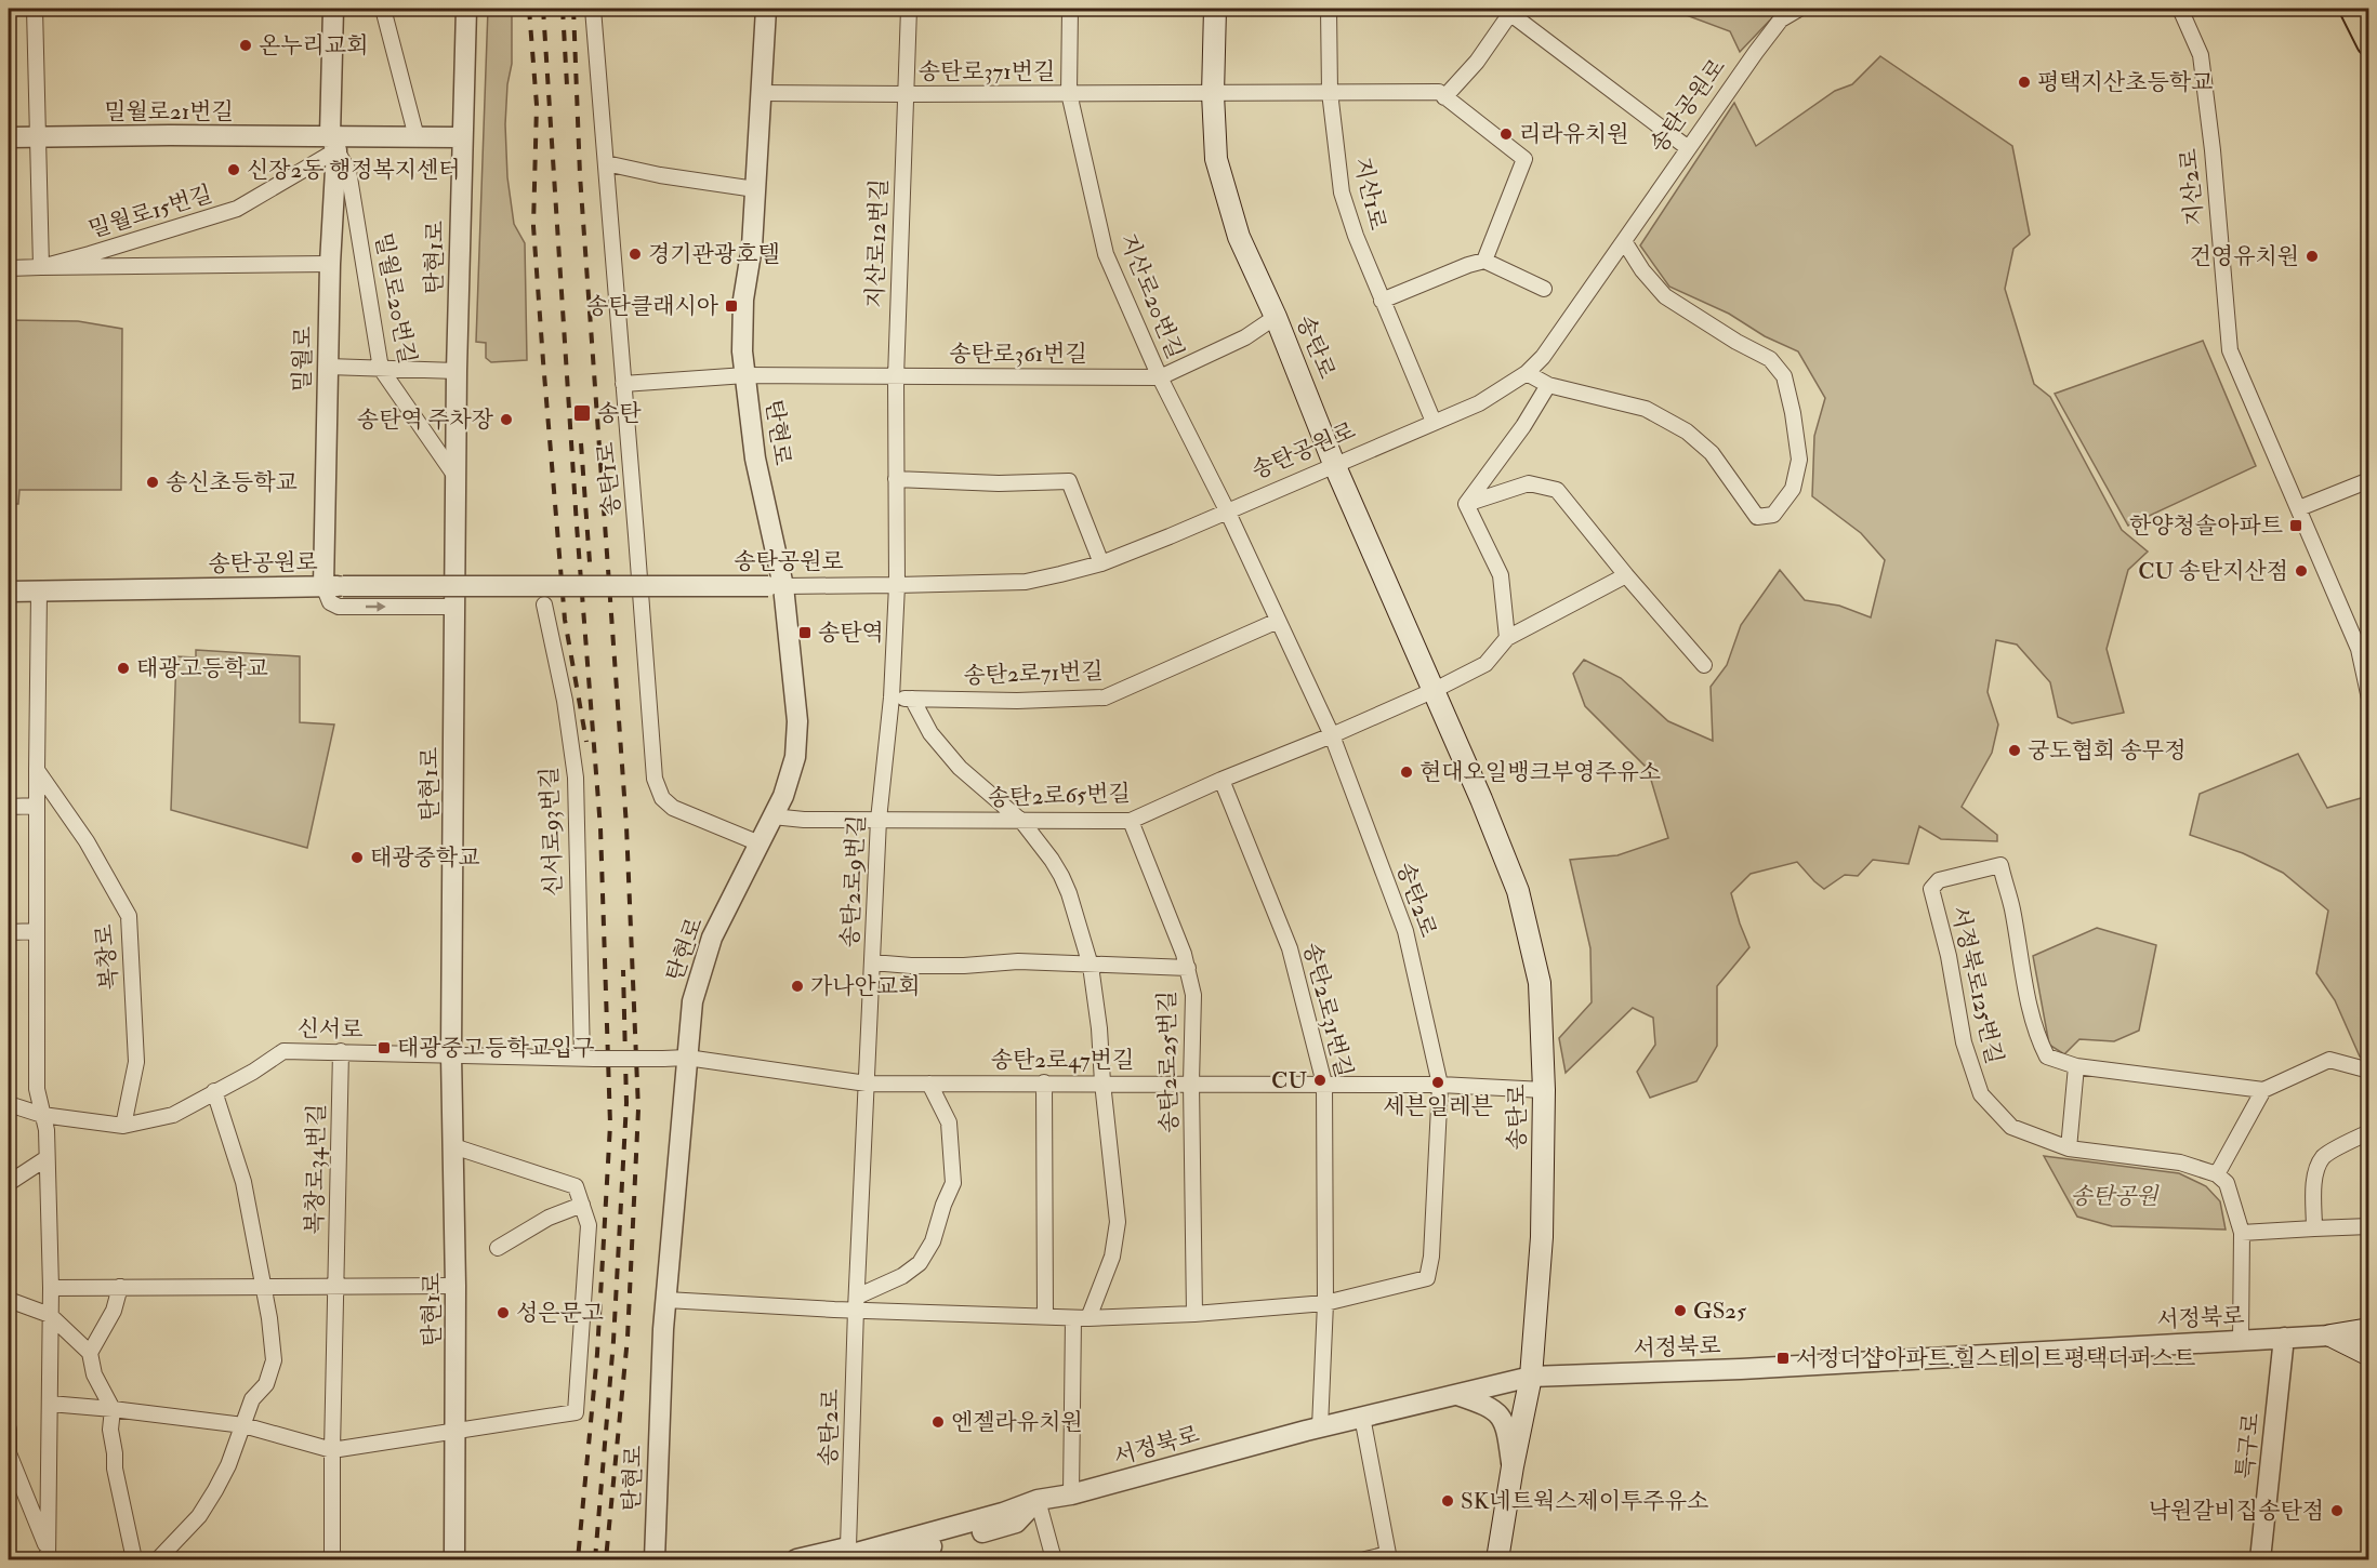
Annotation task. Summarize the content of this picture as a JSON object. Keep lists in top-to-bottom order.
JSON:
{
  "streets": {
    "main road": ["송탄로"],
    "street": [
      "송탄로371번길",
      "송탄공원로",
      "밀월로21번길",
      "지산2로",
      "지산1로",
      "밀월로15번길",
      "지산로12번길",
      "탄현1로",
      "지산로20번길",
      "밀월로20번길",
      "송탄로361번길",
      "밀월로",
      "탄현로",
      "송탄1로",
      "송탄2로71번길",
      "송탄2로65번길",
      "신서로93번길",
      "송탄2로9번길",
      "송탄2로",
      "복창로",
      "서정북로125번길",
      "송탄2로31번길",
      "신서로",
      "송탄2로47번길",
      "송탄2로25번길",
      "복창로34번길",
      "서정북로",
      "특구로"
    ]
  },
  "crossings": [
    ["송탄로371번길", "지산로12번길"],
    ["송탄로371번길", "지산로20번길"],
    ["송탄로371번길", "송탄로"],
    ["송탄로371번길", "탄현로"],
    ["송탄공원로", "지산1로"],
    ["송탄공원로", "지산로12번길"],
    ["송탄공원로", "지산로20번길"],
    ["송탄공원로", "송탄로"],
    ["송탄공원로", "밀월로"],
    ["송탄공원로", "탄현로"],
    ["송탄공원로", "송탄2로9번길"],
    ["송탄공원로", "송탄2로"],
    ["밀월로21번길", "밀월로15번길"],
    ["밀월로21번길", "밀월로20번길"],
    ["밀월로21번길", "밀월로"],
    ["밀월로15번길", "밀월로20번길"],
    ["밀월로15번길", "밀월로"],
    ["지산로12번길", "송탄로361번길"],
    ["지산로12번길", "송탄2로9번길"],
    ["탄현1로", "밀월로20번길"],
    ["탄현1로", "신서로"],
    ["지산로20번길", "송탄로361번길"],
    ["지산로20번길", "송탄2로"],
    ["밀월로20번길", "밀월로"],
    ["송탄로", "송탄로361번길"],
    ["송탄로", "서정북로"],
    ["송탄로361번길", "탄현로"],
    ["탄현로", "송탄1로"],
    ["탄현로", "송탄2로65번길"],
    ["탄현로", "송탄2로"],
    ["탄현로", "신서로"],
    ["탄현로", "송탄2로47번길"],
    ["송탄2로71번길", "송탄2로9번길"],
    ["송탄2로71번길", "송탄2로"],
    ["송탄2로65번길", "송탄2로9번길"],
    ["송탄2로65번길", "송탄2로"],
    ["송탄2로65번길", "송탄2로31번길"],
    ["송탄2로65번길", "송탄2로25번길"],
    ["신서로93번길", "신서로"],
    ["송탄2로9번길", "송탄2로"],
    ["송탄2로9번길", "송탄2로47번길"],
    ["송탄2로", "송탄2로31번길"],
    ["송탄2로", "송탄2로47번길"],
    ["송탄2로", "송탄2로25번길"],
    ["복창로", "신서로"],
    ["송탄2로31번길", "송탄2로47번길"],
    ["신서로", "송탄2로47번길"],
    ["신서로", "복창로34번길"],
    ["송탄2로47번길", "송탄2로25번길"],
    ["서정북로", "특구로"]
  ],
  "parks": ["송탄공원"],
  "places": {
    "other": [
      "온누리교회",
      "평택지산초등학교",
      "리라유치원",
      "신장2동 행정복지센터",
      "경기관광호텔",
      "건영유치원",
      "송탄역 주차장",
      "송신초등학교",
      "CU 송탄지산점",
      "태광고등학교",
      "궁도협회 송무정",
      "현대오일뱅크부영주유소",
      "태광중학교",
      "가나안교회",
      "CU",
      "세븐일레븐",
      "GS25",
      "성은문고",
      "엔젤라유치원",
      "SK네트웍스제이투주유소",
      "낙원갈비집송탄점"
    ],
    "transit": [
      "송탄클래시아",
      "송탄",
      "한양청솔아파트",
      "송탄역",
      "태광중고등학교입구",
      "서정더샵아파트.힐스테이트평택더퍼스트"
    ]
  }
}
